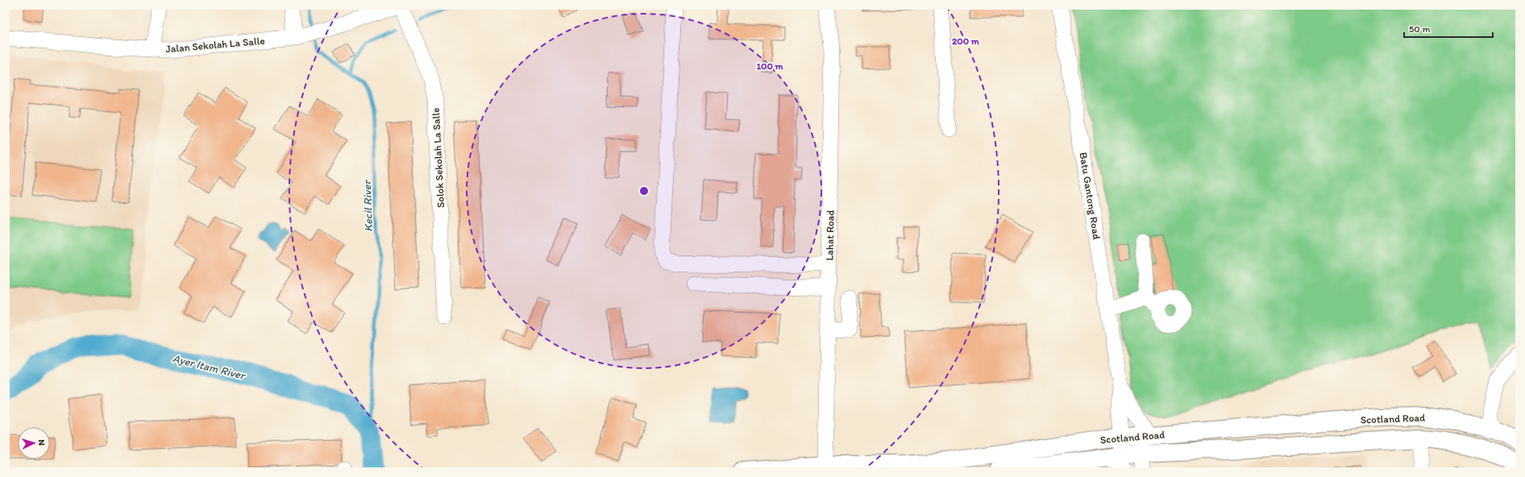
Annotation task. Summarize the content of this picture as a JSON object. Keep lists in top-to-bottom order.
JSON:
{
  "streets": {
    "main road": ["Scotland Road"],
    "street": [
      "Jalan Sekolah La Salle",
      "Solok Sekolah La Salle",
      "Batu Gantong Road",
      "Lahat Road"
    ]
  },
  "crossings": [
    ["Jalan Sekolah La Salle", "Solok Sekolah La Salle"],
    ["Batu Gantong Road", "Scotland Road"],
    ["Lahat Road", "Scotland Road"]
  ],
  "water": ["Kecil River", "Ayer Itam River"],
  "scale_bar": "50 m",
  "north": "right",
  "rings": ["200 m", "100 m"]
}
